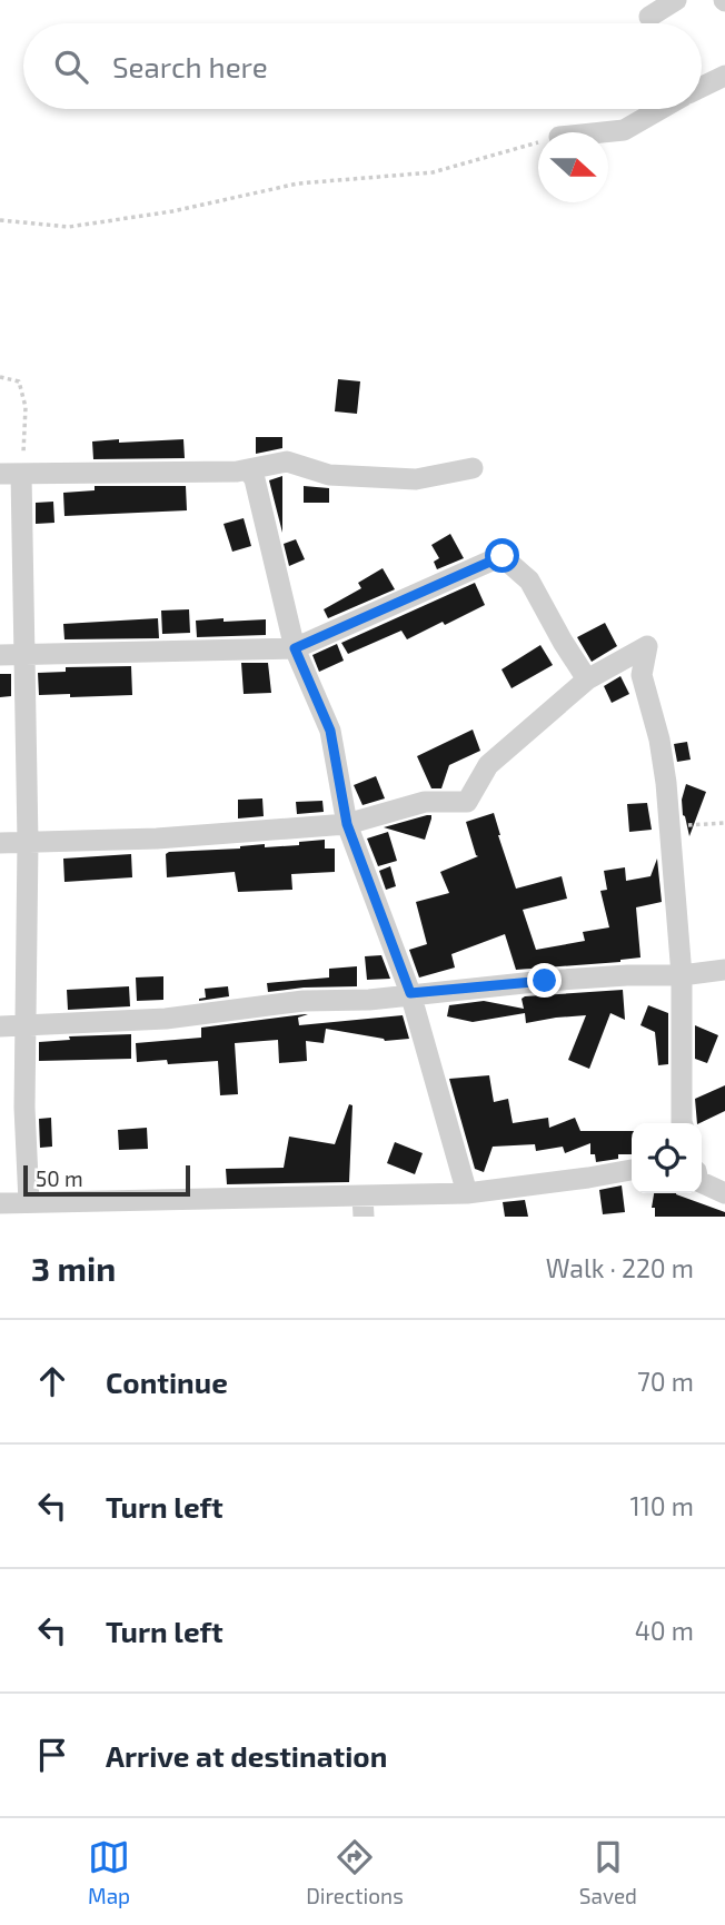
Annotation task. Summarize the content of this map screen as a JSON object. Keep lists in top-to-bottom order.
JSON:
{
  "scale_bar": "50 m",
  "north": "right",
  "page": {
    "search": "Search here",
    "scale": "50 m",
    "heading": ["3 min", "Walk · 220 m"],
    "list": [
      ["Continue", "70 m"],
      ["Turn left", "110 m"],
      ["Turn left", "40 m"],
      "Arrive at destination"
    ],
    "nav": ["Map", "Directions", "Saved"]
  }
}
